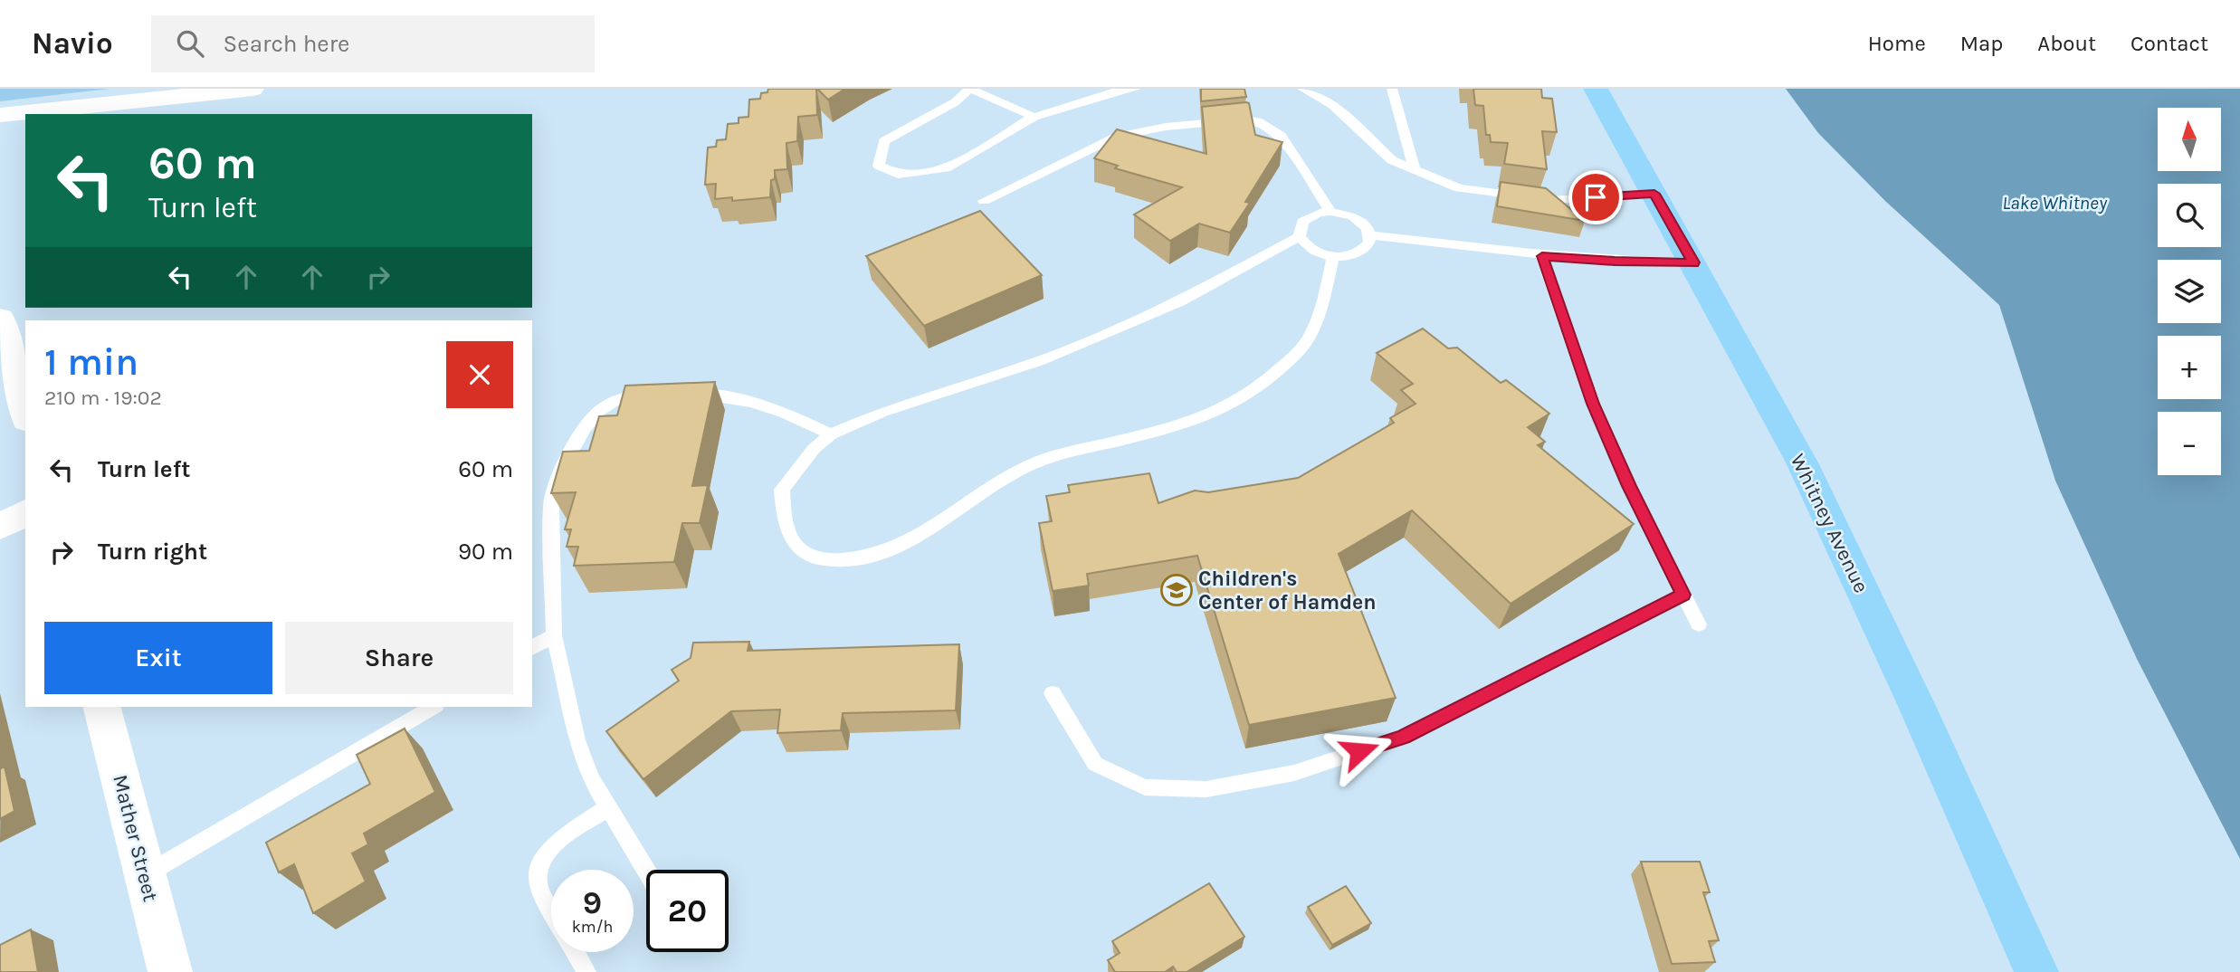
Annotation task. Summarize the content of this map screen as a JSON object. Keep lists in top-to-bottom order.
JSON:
{
  "streets": {
    "main road": ["Whitney Avenue"],
    "street": ["Mather Street"]
  },
  "water": ["Lake Whitney"],
  "places": {
    "school or university": ["Children's Center of Hamden"]
  },
  "north": "top",
  "page": {
    "header": "Navio",
    "search": "Search here",
    "nav": [
      "Home",
      "Map",
      "About",
      "Contact"
    ],
    "map_buttons": ["+", "−"],
    "turn": ["60 m", "Turn left"],
    "heading": ["1 min", "210 m · 19:02"],
    "list": [
      {
        "name": "Turn left",
        "value": "60 m"
      },
      {
        "name": "Turn right",
        "value": "90 m"
      }
    ],
    "buttons": ["Exit", "Share"],
    "speed": "9 km/h",
    "limit": "20"
  }
}
